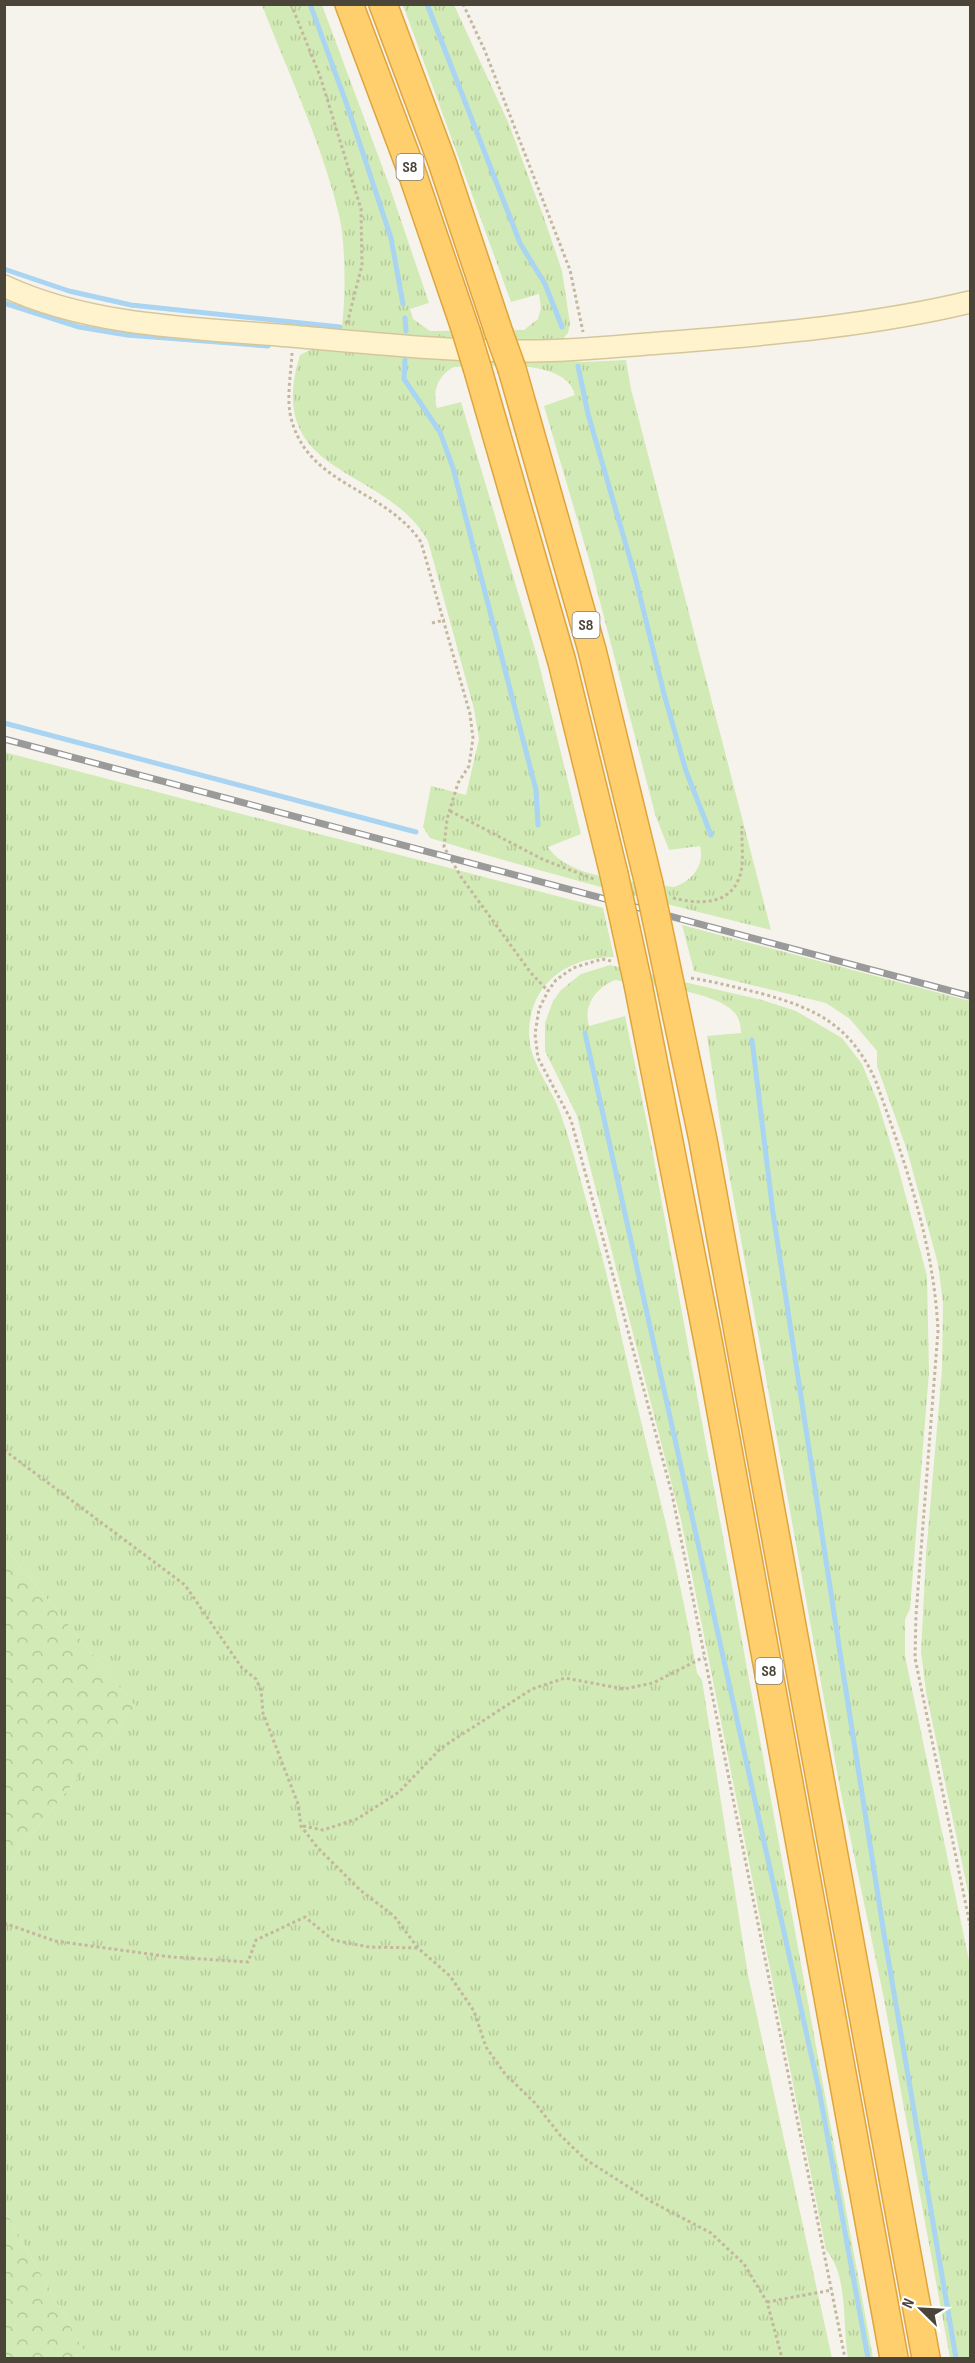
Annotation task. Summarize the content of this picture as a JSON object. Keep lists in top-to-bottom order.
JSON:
{
  "streets": {
    "highway": ["S8"]
  },
  "north": "top left"
}
